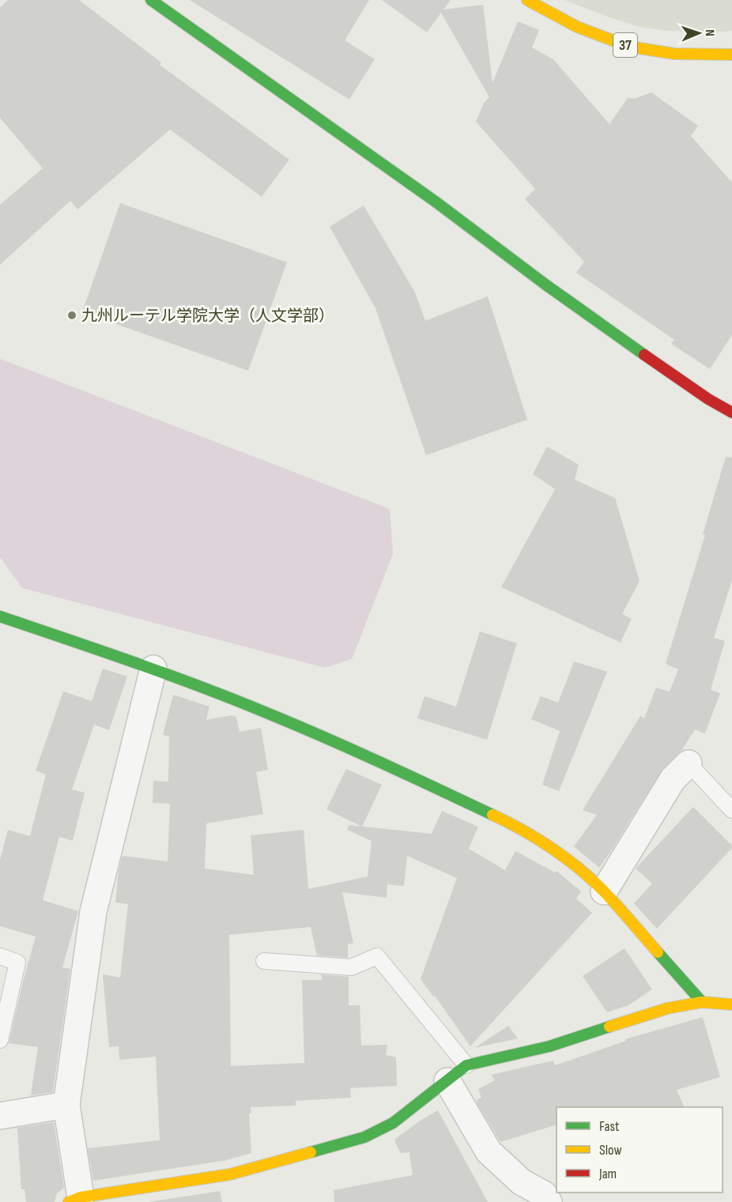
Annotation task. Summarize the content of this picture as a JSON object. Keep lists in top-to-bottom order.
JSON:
{
  "streets": {
    "street": ["37"]
  },
  "places": ["九州ルーテル学院大学（人文学部）"],
  "legend": ["Fast", "Slow", "Jam"],
  "north": "right"
}
